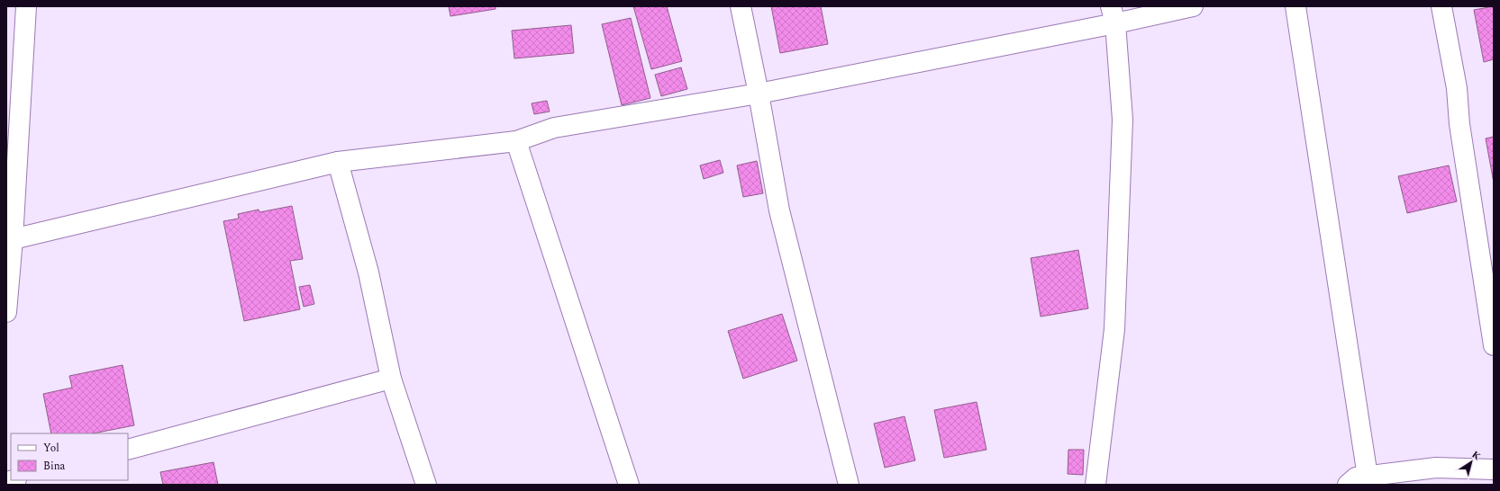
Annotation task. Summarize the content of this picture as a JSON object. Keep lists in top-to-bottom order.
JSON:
{
  "legend": ["Yol", "Bina"],
  "north": "top right"
}
